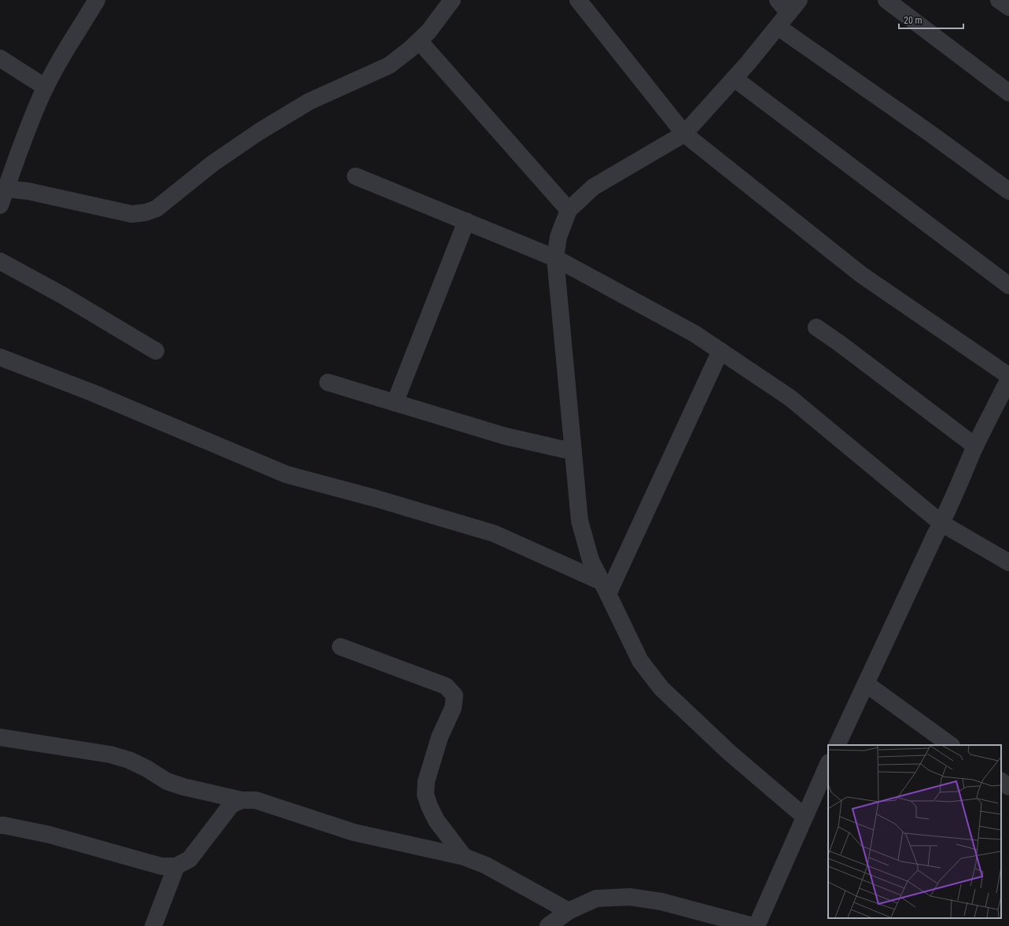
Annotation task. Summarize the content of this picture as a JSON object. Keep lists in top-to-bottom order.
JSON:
{
  "scale_bar": "20 m"
}
